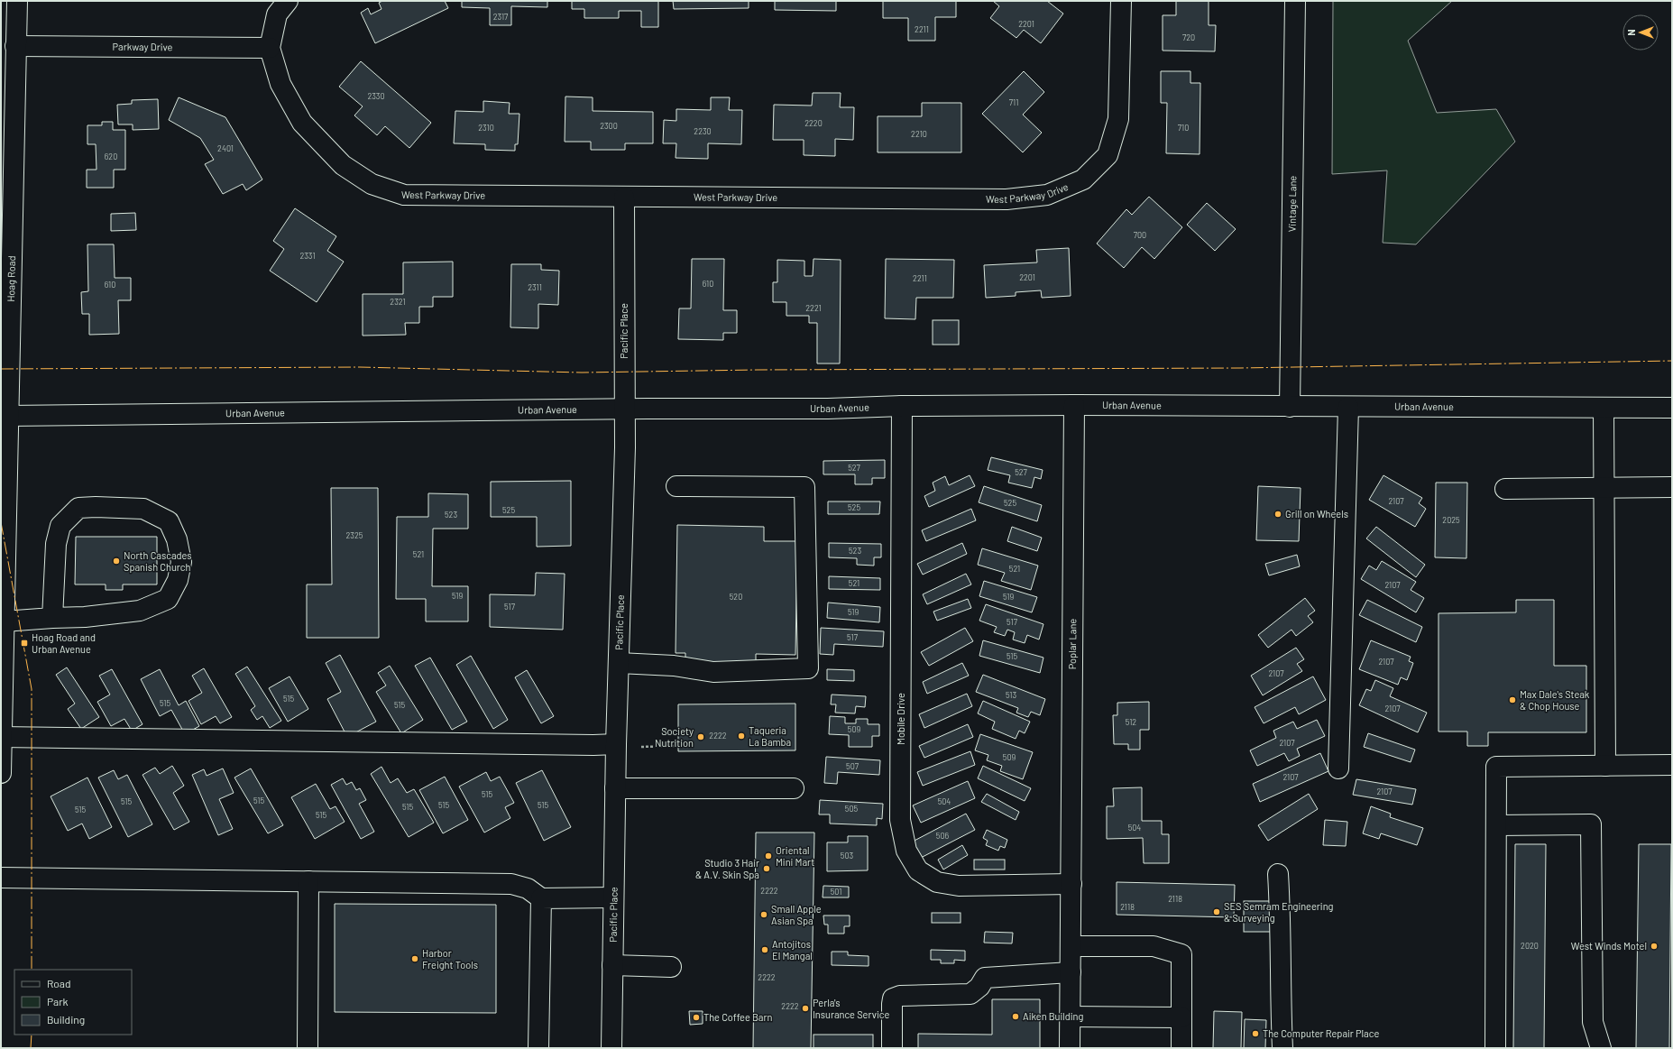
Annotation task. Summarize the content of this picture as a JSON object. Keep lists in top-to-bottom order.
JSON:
{
  "streets": {
    "street": [
      "Parkway Drive",
      "West Parkway Drive",
      "Vintage Lane",
      "Hoag Road",
      "Pacific Place",
      "Urban Avenue",
      "Poplar Lane",
      "Mobile Drive"
    ]
  },
  "crossings": [
    ["Parkway Drive", "West Parkway Drive"],
    ["Parkway Drive", "Hoag Road"],
    ["West Parkway Drive", "Pacific Place"],
    ["Vintage Lane", "Urban Avenue"],
    ["Hoag Road", "Urban Avenue"],
    ["Pacific Place", "Urban Avenue"],
    ["Urban Avenue", "Poplar Lane"],
    ["Urban Avenue", "Mobile Drive"],
    ["Poplar Lane", "Mobile Drive"]
  ],
  "places": {
    "other": [
      "Grill on Wheels",
      "North Cascades Spanish Church",
      "Max Dale's Steak & Chop House",
      "Taqueria La Bamba",
      "Society Nutrition",
      "Oriental Mini Mart",
      "Studio 3 Hair & A.V. Skin Spa",
      "SES Semram Engineering & Surveying",
      "Small Apple Asian Spa",
      "West Winds Motel",
      "Antojitos El Mangal",
      "Harbor Freight Tools",
      "Perla's Insurance Service",
      "Aiken Building",
      "The Coffee Barn",
      "The Computer Repair Place"
    ],
    "transit": ["Hoag Road and Urban Avenue"]
  },
  "house_numbers": [
    "2317",
    "2201",
    "2211",
    "720",
    "2330",
    "711",
    "2220",
    "2300",
    "2310",
    "710",
    "2230",
    "2210",
    "2401",
    "620",
    "700",
    "2331",
    "2201",
    "2211",
    "610",
    "610",
    "2311",
    "2321",
    "2221",
    "527",
    "527",
    "2107",
    "525",
    "525",
    "525",
    "523",
    "2025",
    "2325",
    "523",
    "521",
    "521",
    "521",
    "2107",
    "519",
    "520",
    "519",
    "517",
    "519",
    "517",
    "517",
    "515",
    "2107",
    "2107",
    "513",
    "515",
    "515",
    "515",
    "2107",
    "512",
    "509",
    "2222",
    "2107",
    "509",
    "507",
    "2107",
    "2107",
    "515",
    "515",
    "515",
    "504",
    "515",
    "515",
    "515",
    "505",
    "515",
    "515",
    "504",
    "506",
    "503",
    "2222",
    "501",
    "2118",
    "2118",
    "2020",
    "2222",
    "2222"
  ],
  "legend": ["Road", "Park", "Building"],
  "north": "left"
}
